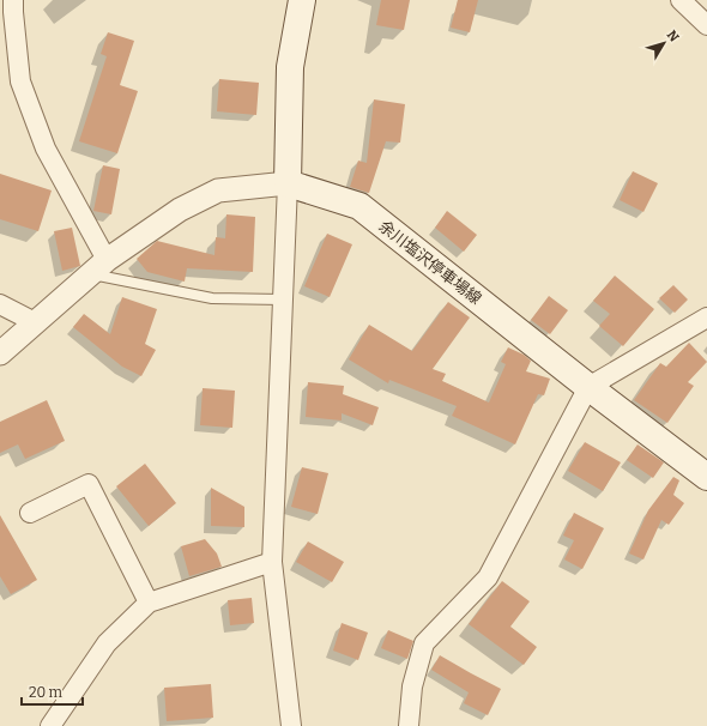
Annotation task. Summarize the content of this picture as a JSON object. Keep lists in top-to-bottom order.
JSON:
{
  "streets": {
    "main road": ["余川塩沢停車場線"]
  },
  "scale_bar": "20 m",
  "north": "top right"
}
